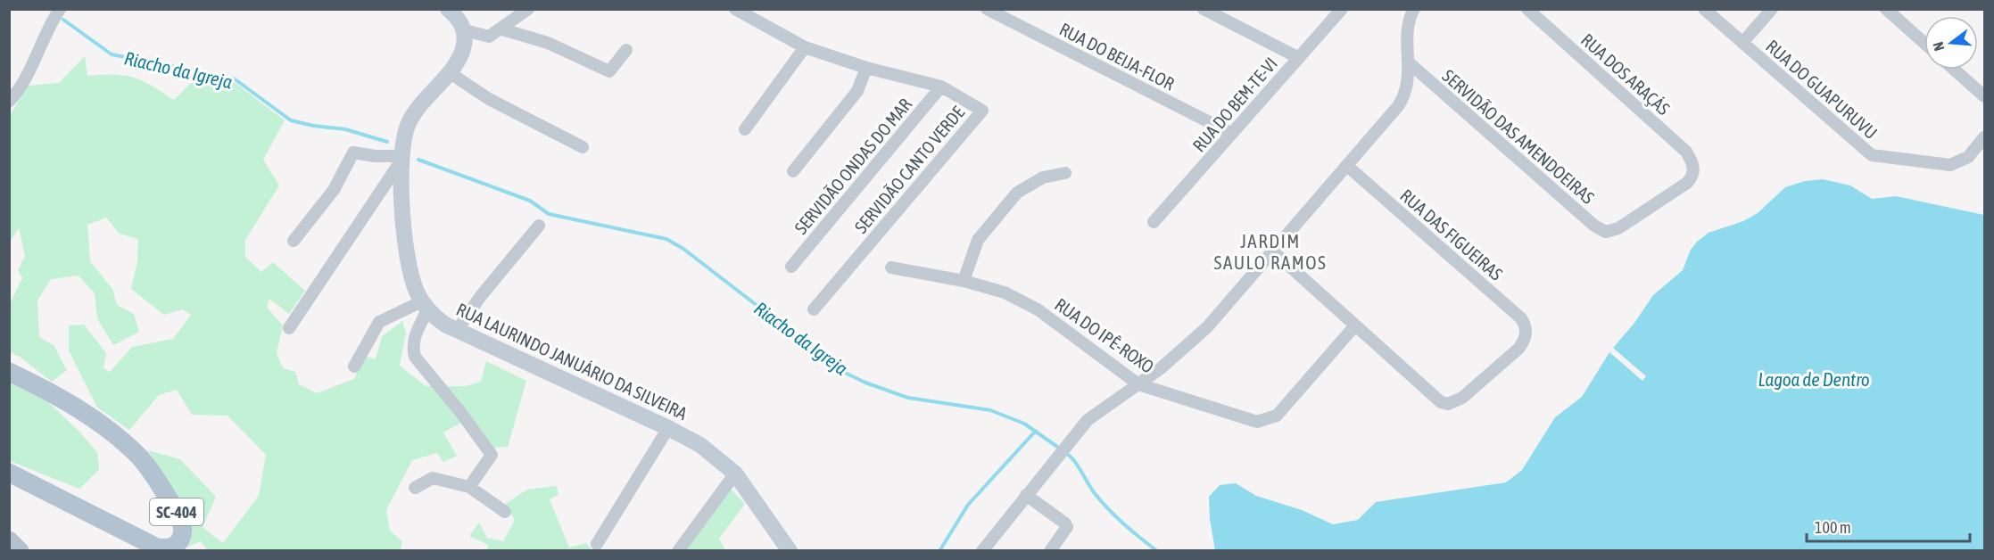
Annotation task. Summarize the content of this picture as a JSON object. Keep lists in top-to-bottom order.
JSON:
{
  "streets": {
    "main road": ["RUA LAURINDO JANUÁRIO DA SILVEIRA", "SC-404"],
    "street": [
      "RUA DO BEIJA-FLOR",
      "RUA DOS ARAÇÁS",
      "RUA DO GUAPURUVU",
      "RUA DO BEM-TE-VI",
      "SERVIDÃO DAS AMENDOEIRAS",
      "SERVIDÃO ONDAS DO MAR",
      "SERVIDÃO CANTO VERDE",
      "RUA DAS FIGUEIRAS",
      "RUA DO IPÊ-ROXO"
    ]
  },
  "crossings": [
    ["RUA DO BEIJA-FLOR", "RUA DO BEM-TE-VI"],
    ["RUA DOS ARAÇÁS", "SERVIDÃO DAS AMENDOEIRAS"],
    ["SERVIDÃO ONDAS DO MAR", "SERVIDÃO CANTO VERDE"],
    ["RUA DAS FIGUEIRAS", "RUA DO IPÊ-ROXO"]
  ],
  "districts": ["JARDIM SAULO RAMOS"],
  "water": ["Riacho da Igreja", "Lagoa de Dentro"],
  "scale_bar": "100 m",
  "north": "left"
}
